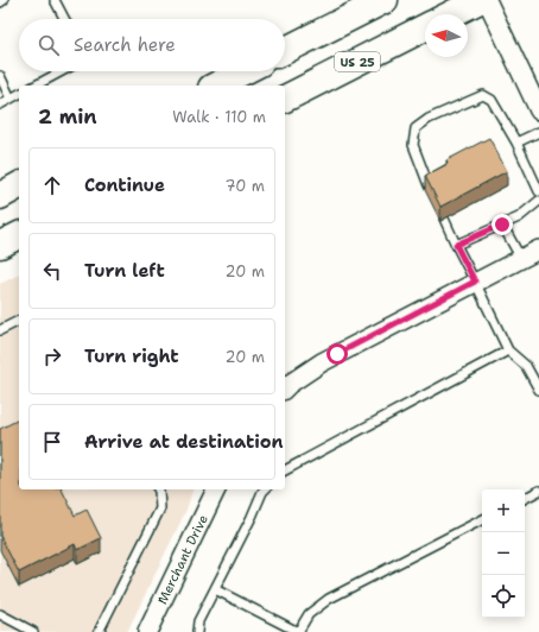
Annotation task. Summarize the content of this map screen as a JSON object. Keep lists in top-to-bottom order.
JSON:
{
  "streets": {
    "main road": ["US 25"],
    "street": ["Merchant Drive"]
  },
  "north": "left",
  "page": {
    "search": "Search here",
    "heading": ["2 min", "Walk · 110 m"],
    "list": [
      ["Continue", "70 m"],
      ["Turn left", "20 m"],
      ["Turn right", "20 m"],
      "Arrive at destination"
    ],
    "map_buttons": ["+", "−"]
  }
}
